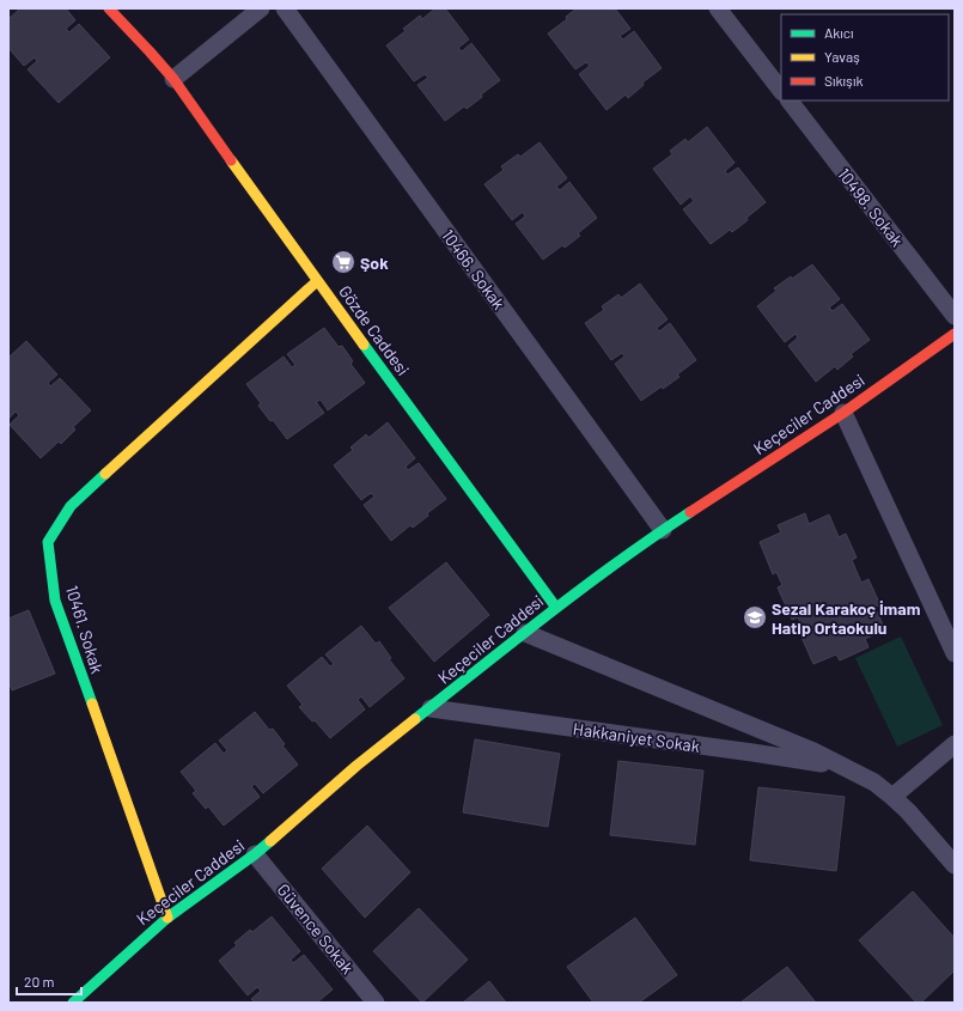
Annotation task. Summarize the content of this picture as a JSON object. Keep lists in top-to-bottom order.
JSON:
{
  "streets": {
    "street": [
      "10498. Sokak",
      "10466. Sokak",
      "Gözde Caddesi",
      "Keçeciler Caddesi",
      "10461. Sokak",
      "Hakkaniyet Sokak",
      "Güvence Sokak"
    ]
  },
  "crossings": [
    ["10466. Sokak", "Keçeciler Caddesi"],
    ["Gözde Caddesi", "Keçeciler Caddesi"],
    ["Gözde Caddesi", "10461. Sokak"],
    ["Keçeciler Caddesi", "10461. Sokak"],
    ["Keçeciler Caddesi", "Hakkaniyet Sokak"],
    ["Keçeciler Caddesi", "Güvence Sokak"]
  ],
  "places": {
    "supermarket": ["Şok"],
    "school or university": ["Sezai Karakoç İmam Hatip Ortaokulu"]
  },
  "legend": ["Akıcı", "Yavaş", "Sıkışık"],
  "scale_bar": "20 m"
}
